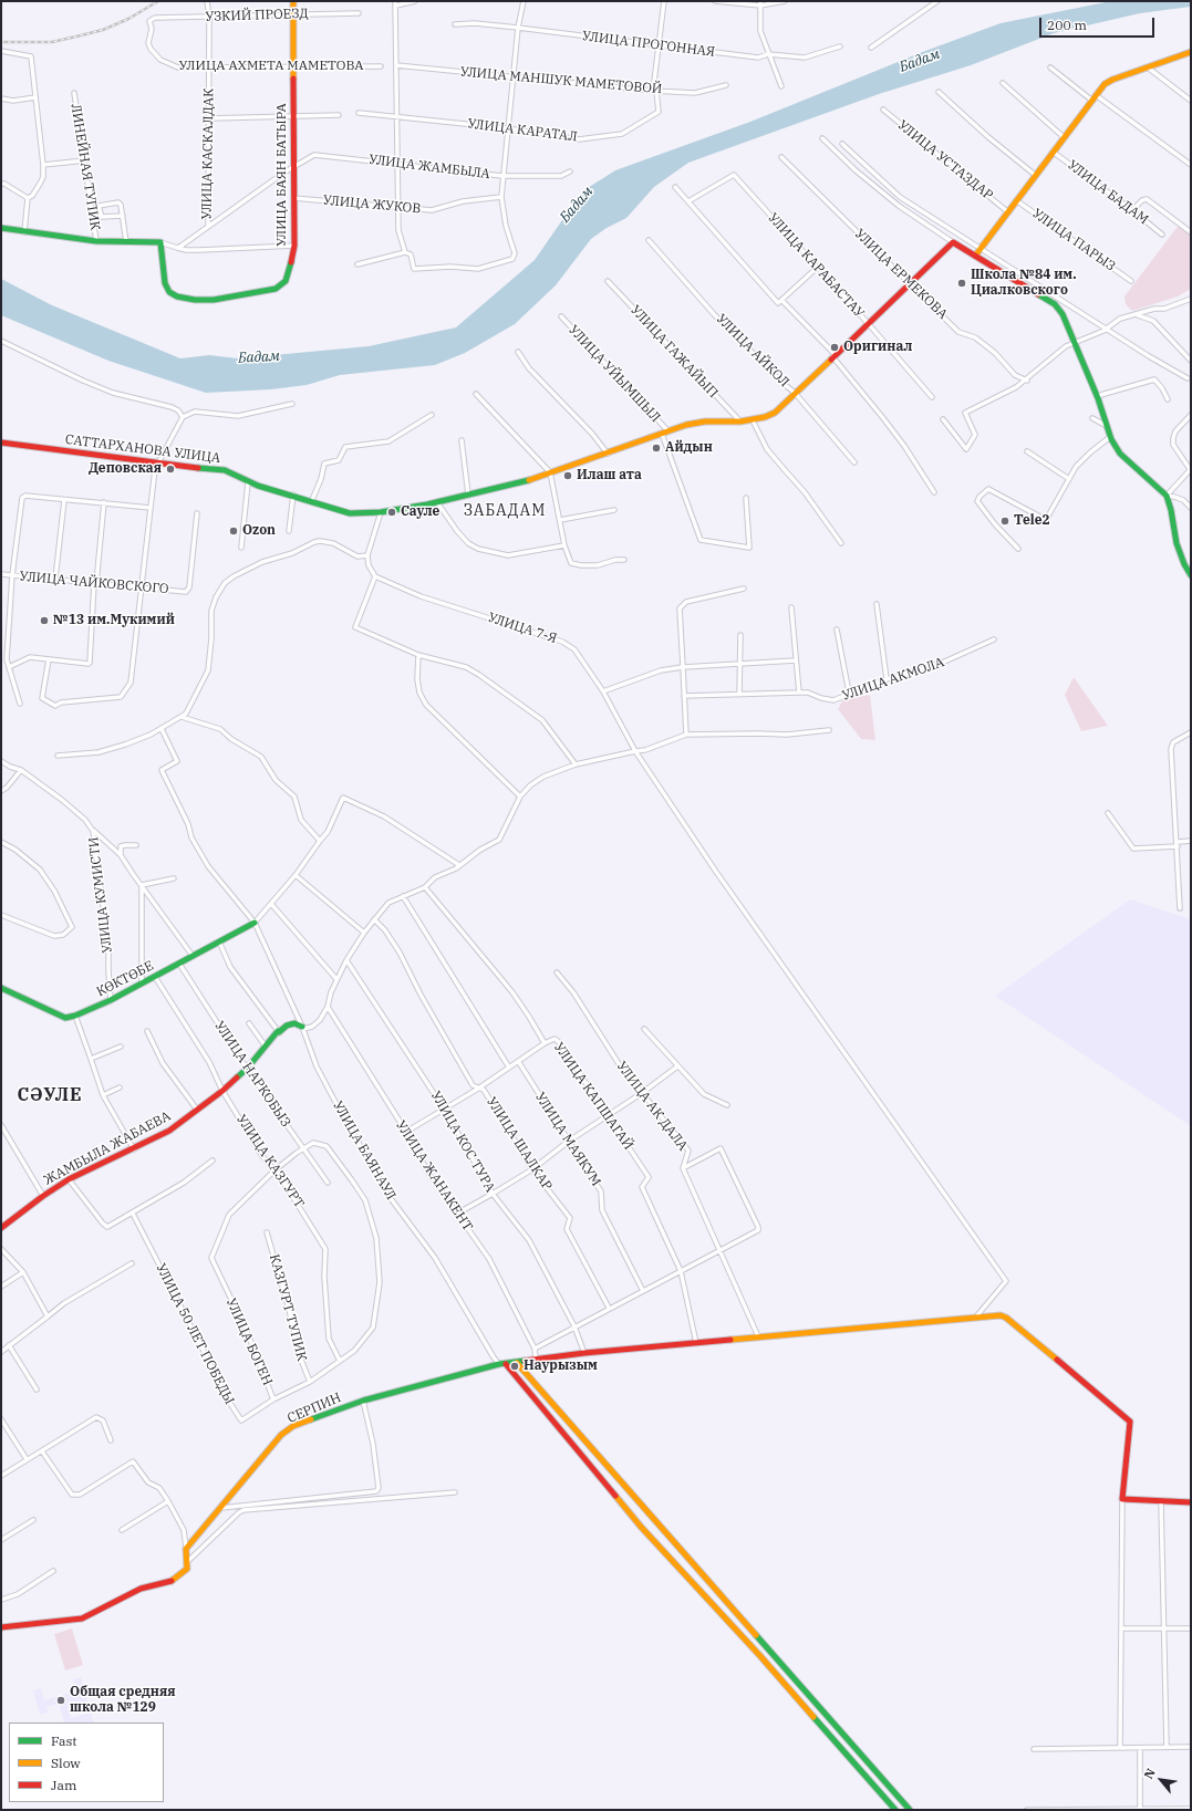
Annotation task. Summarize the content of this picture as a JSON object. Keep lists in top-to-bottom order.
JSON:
{
  "streets": {
    "street": [
      "УЗКИЙ ПРОЕЗД",
      "УЛИЦА ПРОГОННАЯ",
      "УЛИЦА АХМЕТА МАМЕТОВА",
      "УЛИЦА МАНШУК МАМЕТОВОЙ",
      "УЛИЦА КАРАТАЛ",
      "УЛИЦА КАСКАЛДАК",
      "УЛИЦА УСТАЗДАР",
      "ЛИНЕЙНАЯ ТУПИК",
      "УЛИЦА ЖАМБЫЛА",
      "УЛИЦА БАЯН БАТЫРА",
      "УЛИЦА БАДАМ",
      "УЛИЦА ЖУКОВ",
      "УЛИЦА ПАРЫЗ",
      "УЛИЦА КАРАБАСТАУ",
      "УЛИЦА ЕРМЕКОВА",
      "УЛИЦА АЙКОЛ",
      "УЛИЦА ГАЖАЙЫП",
      "УЛИЦА УЙЫМШЫЛ",
      "САТТАРХАНОВА УЛИЦА",
      "УЛИЦА ЧАЙКОВСКОГО",
      "УЛИЦА 7-Я",
      "УЛИЦА АКМОЛА",
      "УЛИЦА КУМИСТИ",
      "КӨКТӨБЕ",
      "УЛИЦА НАРКОБЫЗ",
      "УЛИЦА КАПШАГАЙ",
      "УЛИЦА АК ДАЛА",
      "УЛИЦА МАЯКУМ",
      "УЛИЦА КОС ТУРА",
      "УЛИЦА ШАЛКАР",
      "ЖАМБЫЛА ЖАБАЕВА",
      "УЛИЦА БАЯНАУЛ",
      "УЛИЦА КАЗГУРТ",
      "УЛИЦА ЖАНАКЕНТ",
      "КАЗГУРТ ТУПИК",
      "УЛИЦА 50 ЛЕТ ПОБЕДЫ",
      "УЛИЦА БОГЕН",
      "СЕРПИН"
    ]
  },
  "crossings": [
    ["УЗКИЙ ПРОЕЗД", "УЛИЦА АХМЕТА МАМЕТОВА"],
    ["УЗКИЙ ПРОЕЗД", "УЛИЦА КАСКАЛДАК"],
    ["УЗКИЙ ПРОЕЗД", "УЛИЦА БАЯН БАТЫРА"],
    ["УЛИЦА АХМЕТА МАМЕТОВА", "УЛИЦА КАСКАЛДАК"],
    ["УЛИЦА АХМЕТА МАМЕТОВА", "УЛИЦА БАЯН БАТЫРА"],
    ["УЛИЦА МАНШУК МАМЕТОВОЙ", "УЛИЦА КАРАТАЛ"],
    ["УЛИЦА КАСКАЛДАК", "УЛИЦА ЖАМБЫЛА"],
    ["УЛИЦА ЖАМБЫЛА", "УЛИЦА БАЯН БАТЫРА"],
    ["УЛИЦА БАЯН БАТЫРА", "УЛИЦА ЖУКОВ"],
    ["УЛИЦА КАРАБАСТАУ", "САТТАРХАНОВА УЛИЦА"],
    ["УЛИЦА ЕРМЕКОВА", "САТТАРХАНОВА УЛИЦА"],
    ["УЛИЦА АЙКОЛ", "САТТАРХАНОВА УЛИЦА"],
    ["УЛИЦА ГАЖАЙЫП", "САТТАРХАНОВА УЛИЦА"],
    ["УЛИЦА УЙЫМШЫЛ", "САТТАРХАНОВА УЛИЦА"],
    ["УЛИЦА 7-Я", "СЕРПИН"],
    ["УЛИЦА КУМИСТИ", "КӨКТӨБЕ"],
    ["КӨКТӨБЕ", "УЛИЦА НАРКОБЫЗ"],
    ["КӨКТӨБЕ", "УЛИЦА БАЯНАУЛ"],
    ["КӨКТӨБЕ", "УЛИЦА КАЗГУРТ"],
    ["УЛИЦА НАРКОБЫЗ", "ЖАМБЫЛА ЖАБАЕВА"],
    ["УЛИЦА НАРКОБЫЗ", "УЛИЦА БОГЕН"],
    ["УЛИЦА КАПШАГАЙ", "СЕРПИН"],
    ["УЛИЦА АК ДАЛА", "СЕРПИН"],
    ["УЛИЦА КОС ТУРА", "СЕРПИН"],
    ["ЖАМБЫЛА ЖАБАЕВА", "УЛИЦА БАЯНАУЛ"],
    ["ЖАМБЫЛА ЖАБАЕВА", "УЛИЦА КАЗГУРТ"],
    ["УЛИЦА БАЯНАУЛ", "СЕРПИН"],
    ["УЛИЦА КАЗГУРТ", "УЛИЦА БОГЕН"],
    ["КАЗГУРТ ТУПИК", "УЛИЦА БОГЕН"],
    ["УЛИЦА 50 ЛЕТ ПОБЕДЫ", "УЛИЦА БОГЕН"]
  ],
  "districts": ["ЗАБАДАМ", "СӘУЛЕ"],
  "water": ["Бадам"],
  "places": [
    "Школа №84 им. Циалковского",
    "Оригинал",
    "Айдын",
    "Деповская",
    "Илаш ата",
    "Сауле",
    "Tele2",
    "Ozon",
    "№13 им.Мукимий",
    "Наурызым",
    "Общая средняя школа №129"
  ],
  "legend": ["Fast", "Slow", "Jam"],
  "scale_bar": "200 m",
  "north": "top left"
}
